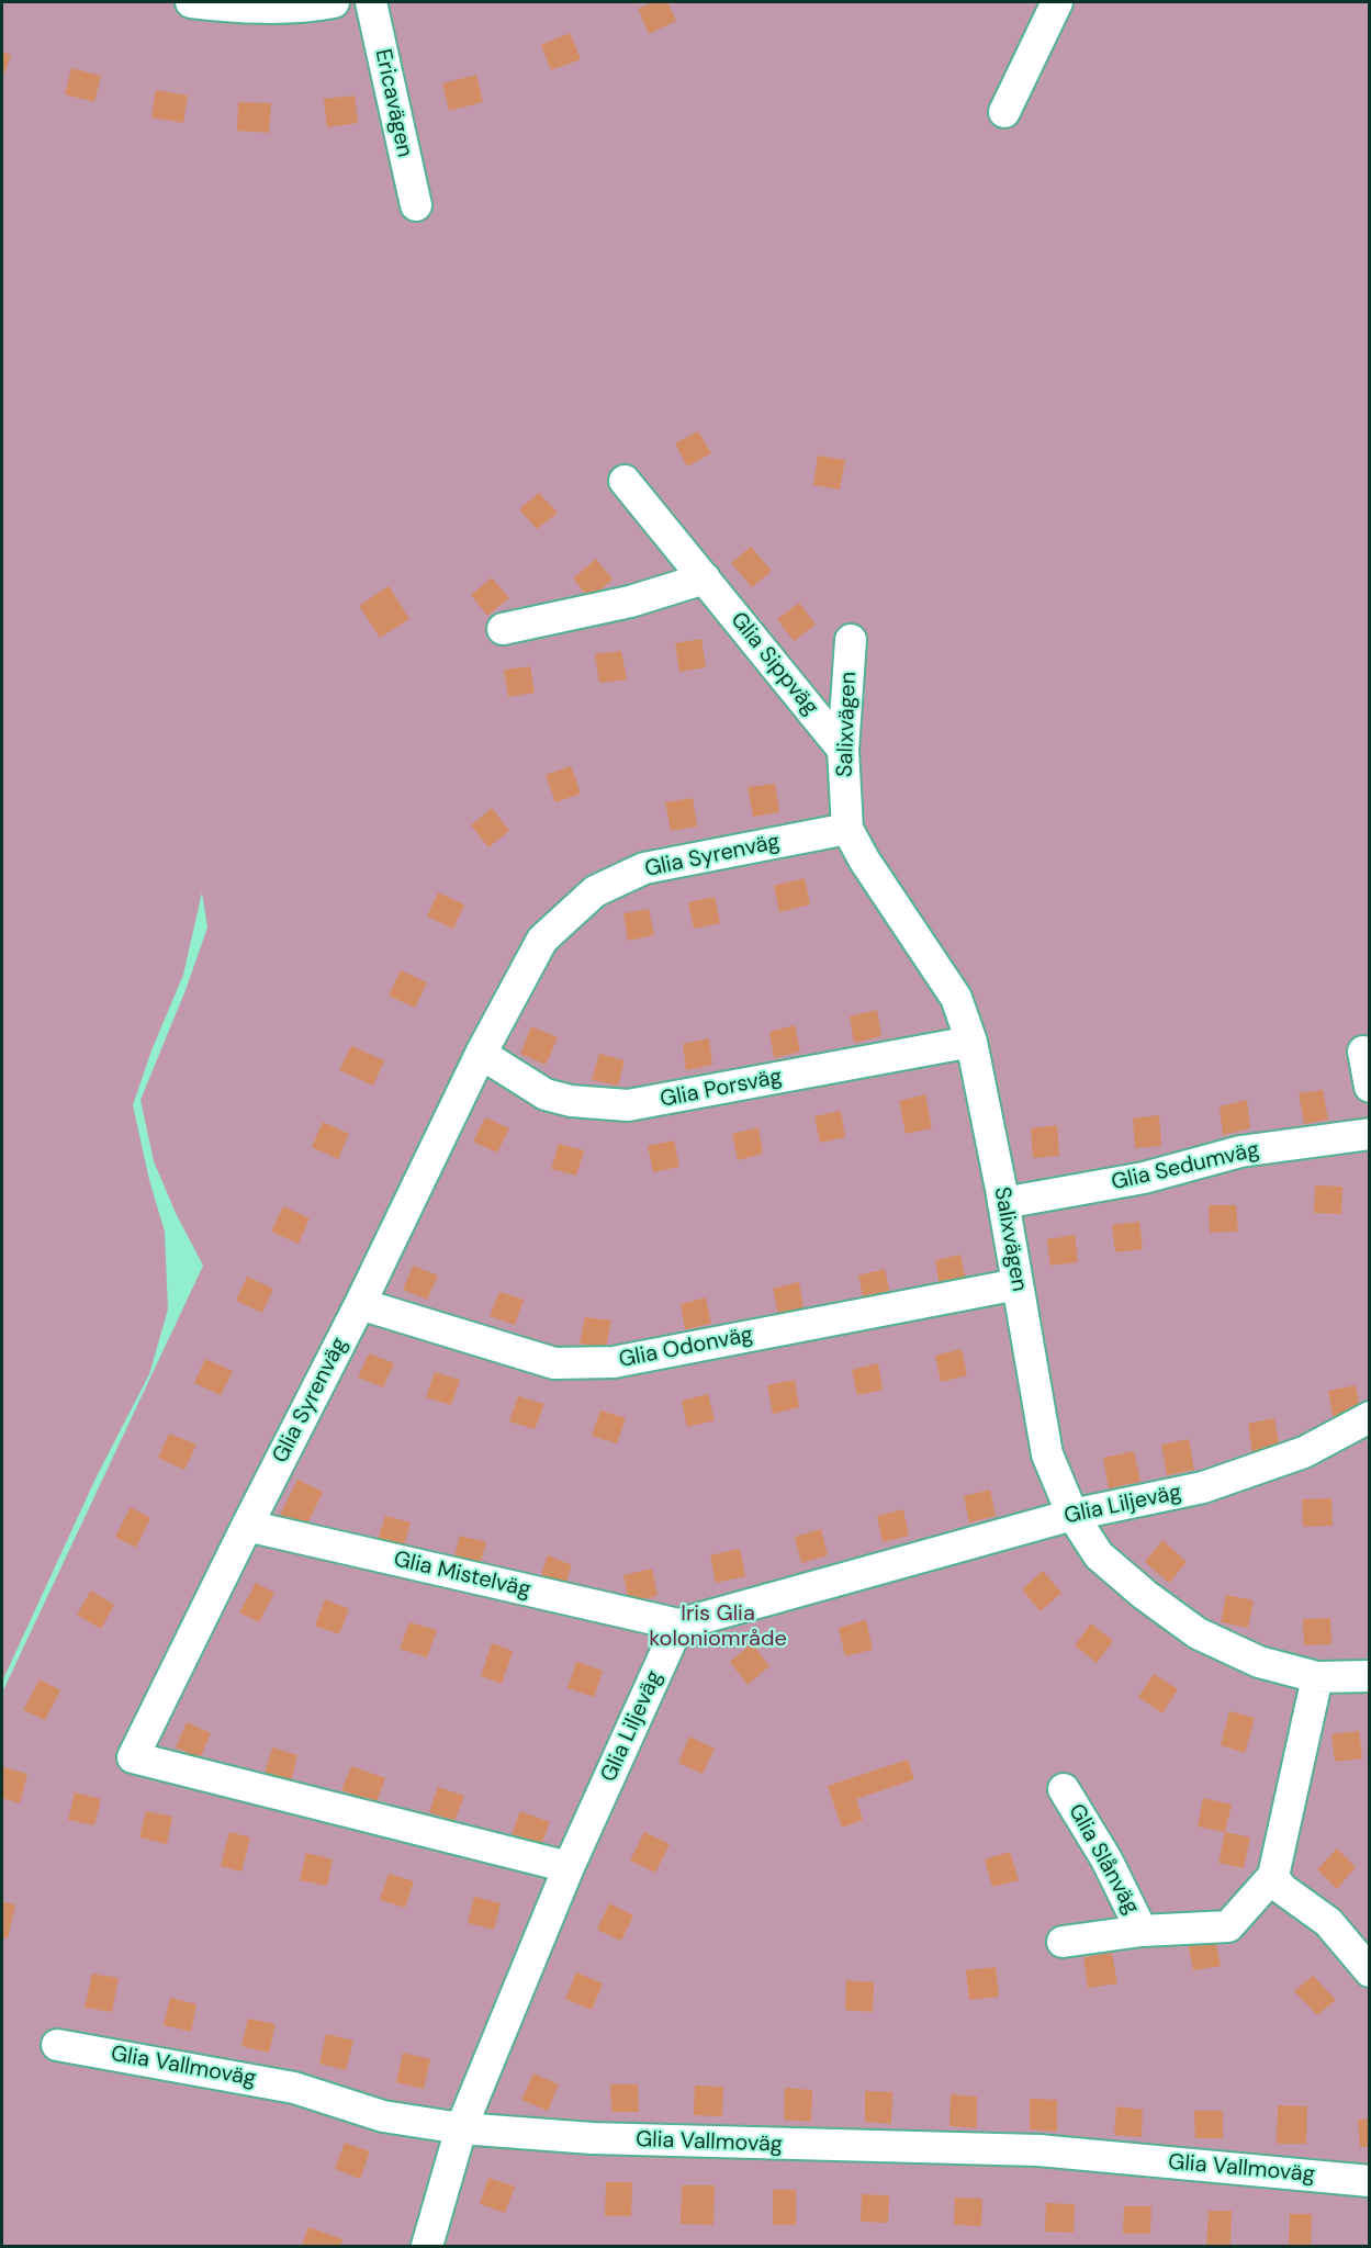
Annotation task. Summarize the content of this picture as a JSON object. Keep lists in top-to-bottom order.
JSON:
{
  "streets": {
    "street": [
      "Ericavägen",
      "Glia Sippväg",
      "Salixvägen",
      "Glia Syrenväg",
      "Glia Porsväg",
      "Glia Sedumväg",
      "Glia Odonväg",
      "Glia Liljeväg",
      "Glia Mistelväg",
      "Glia Slånväg",
      "Glia Vallmoväg"
    ]
  },
  "crossings": [
    ["Glia Sippväg", "Salixvägen"],
    ["Salixvägen", "Glia Syrenväg"],
    ["Salixvägen", "Glia Porsväg"],
    ["Salixvägen", "Glia Sedumväg"],
    ["Salixvägen", "Glia Odonväg"],
    ["Salixvägen", "Glia Liljeväg"],
    ["Glia Syrenväg", "Glia Porsväg"],
    ["Glia Syrenväg", "Glia Odonväg"],
    ["Glia Syrenväg", "Glia Liljeväg"],
    ["Glia Syrenväg", "Glia Mistelväg"],
    ["Glia Liljeväg", "Glia Mistelväg"],
    ["Glia Liljeväg", "Glia Vallmoväg"]
  ],
  "parks": ["Iris Glia koloniområde"]
}
